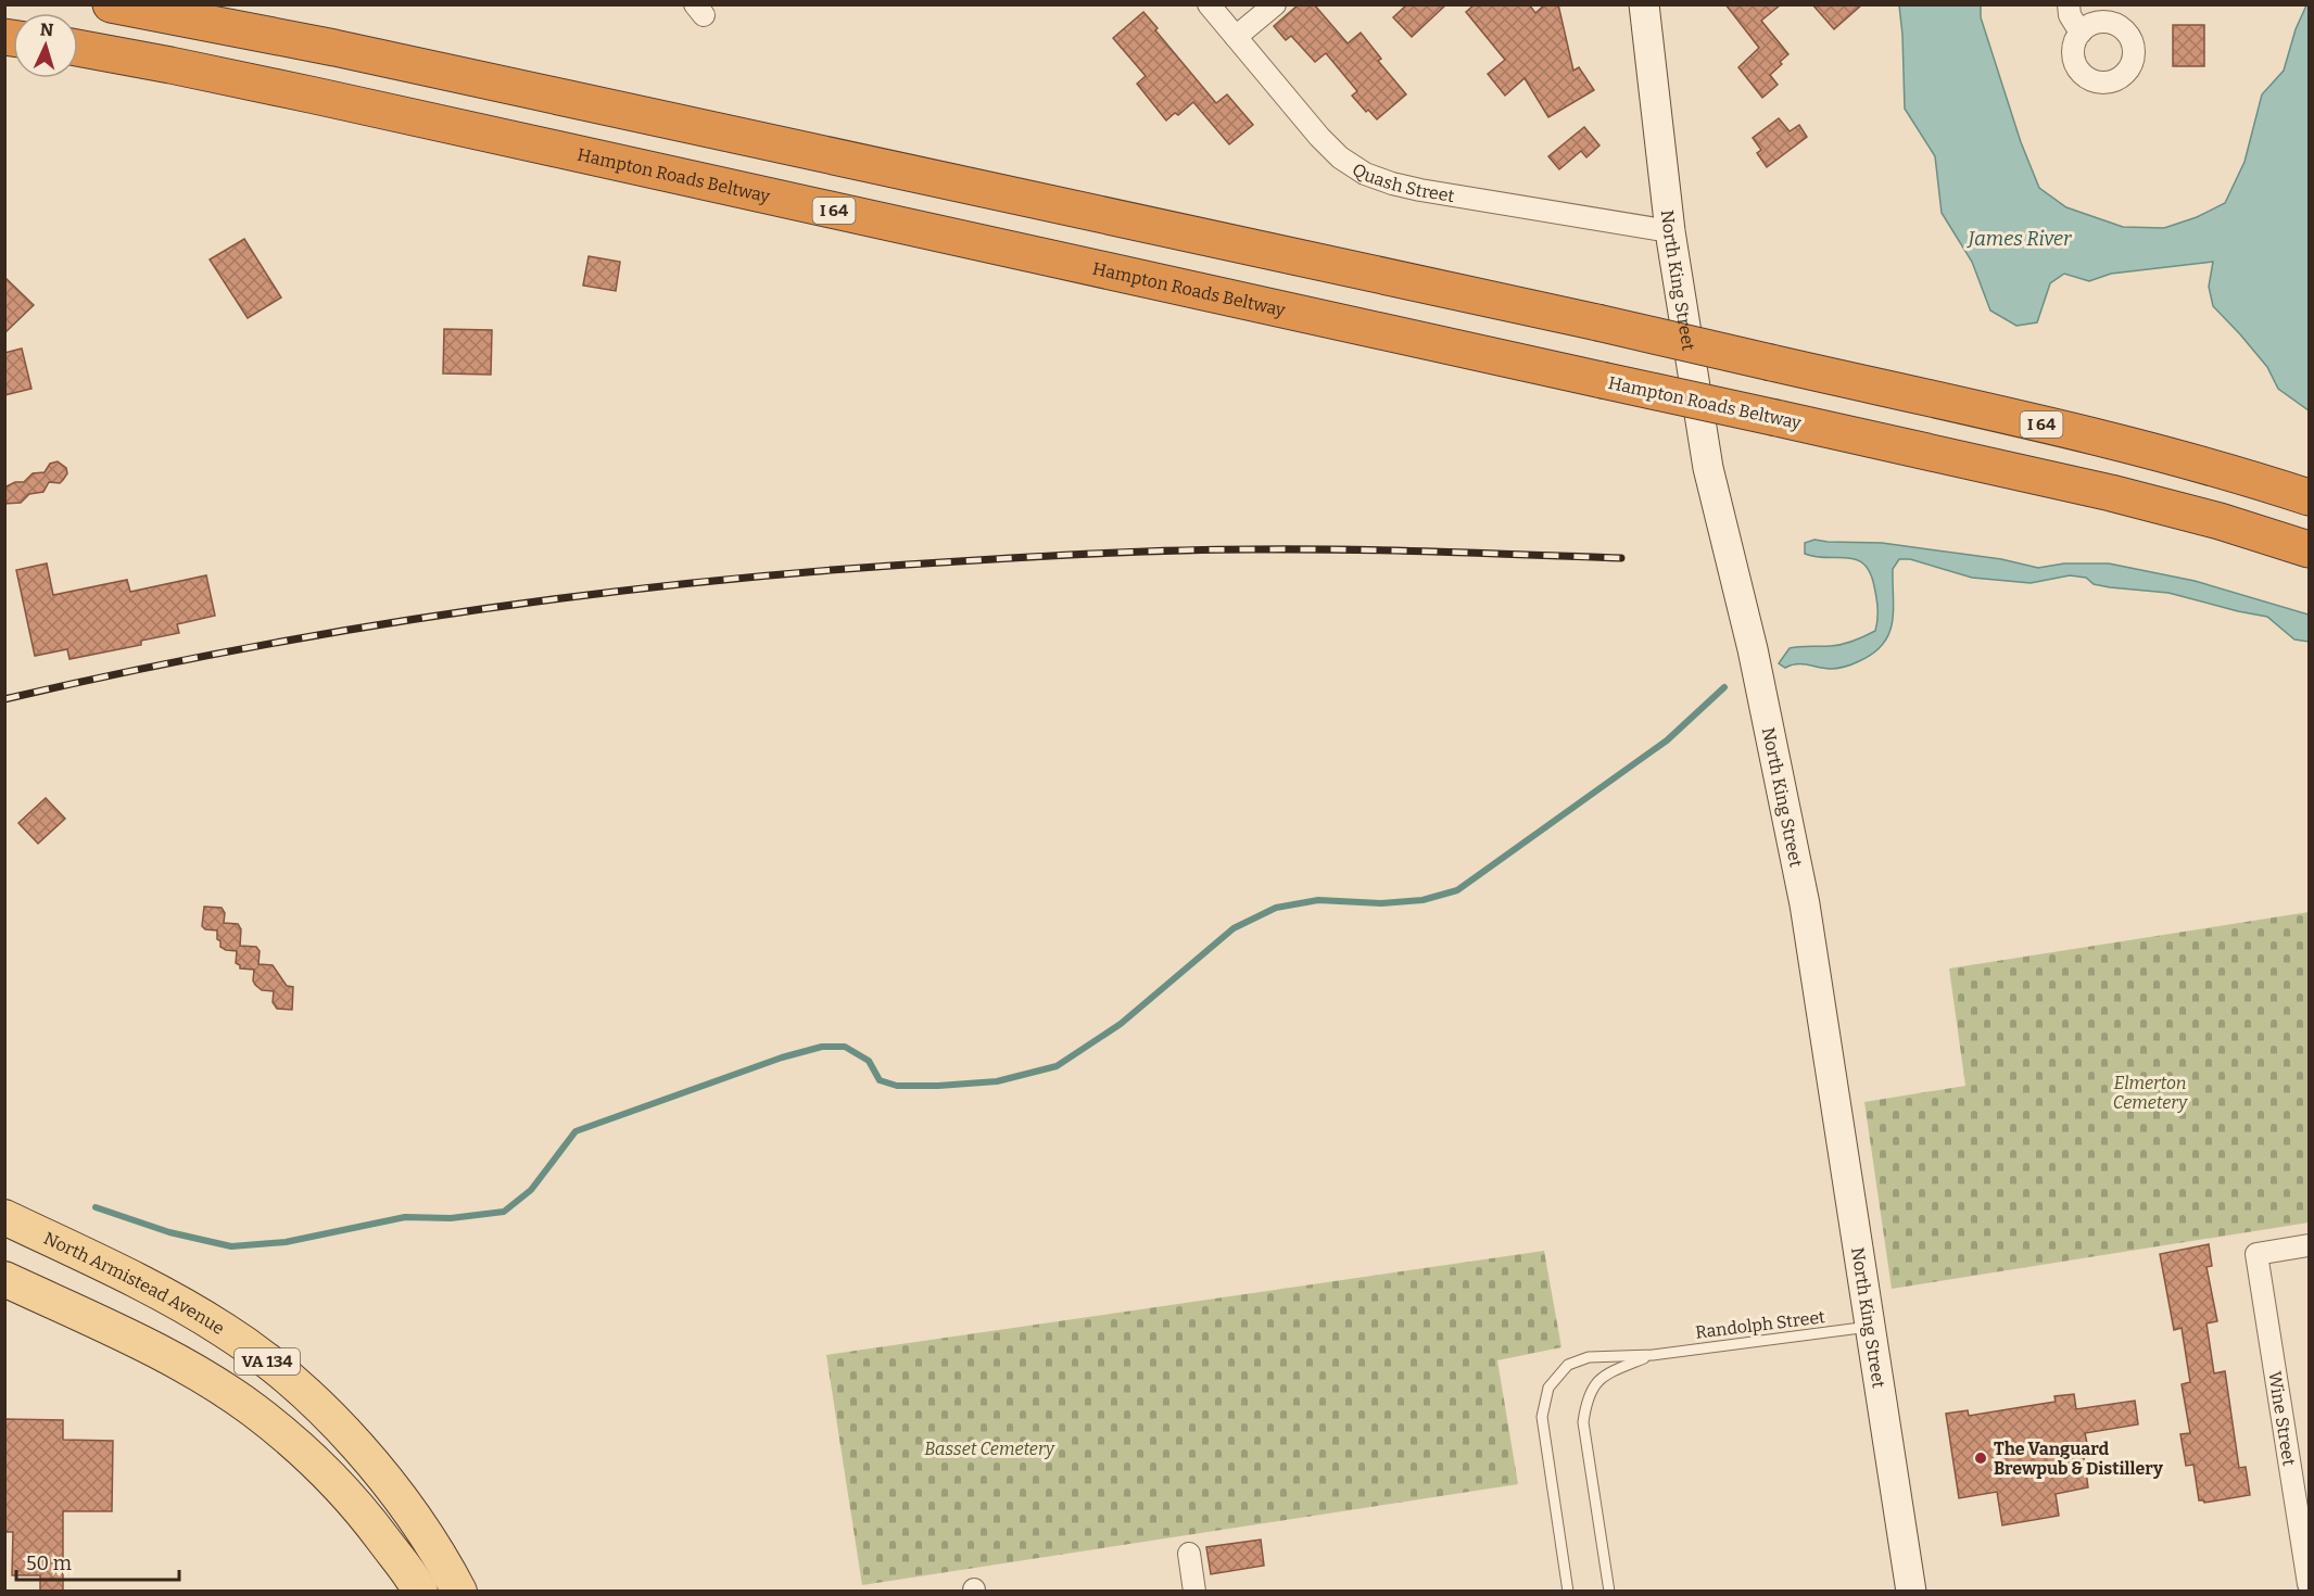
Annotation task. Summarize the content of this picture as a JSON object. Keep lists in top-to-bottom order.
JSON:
{
  "streets": {
    "highway": ["Hampton Roads Beltway", "I 64"],
    "main road": ["North King Street", "North Armistead Avenue", "VA 134"],
    "street": ["Quash Street", "Wine Street"],
    "lane": ["Randolph Street"]
  },
  "crossings": [
    ["Quash Street", "North King Street"],
    ["North King Street", "Randolph Street"]
  ],
  "water": ["James River"],
  "parks": ["Elmerton Cemetery", "Basset Cemetery"],
  "places": ["The Vanguard Brewpub & Distillery"],
  "scale_bar": "50 m",
  "north": "top"
}
